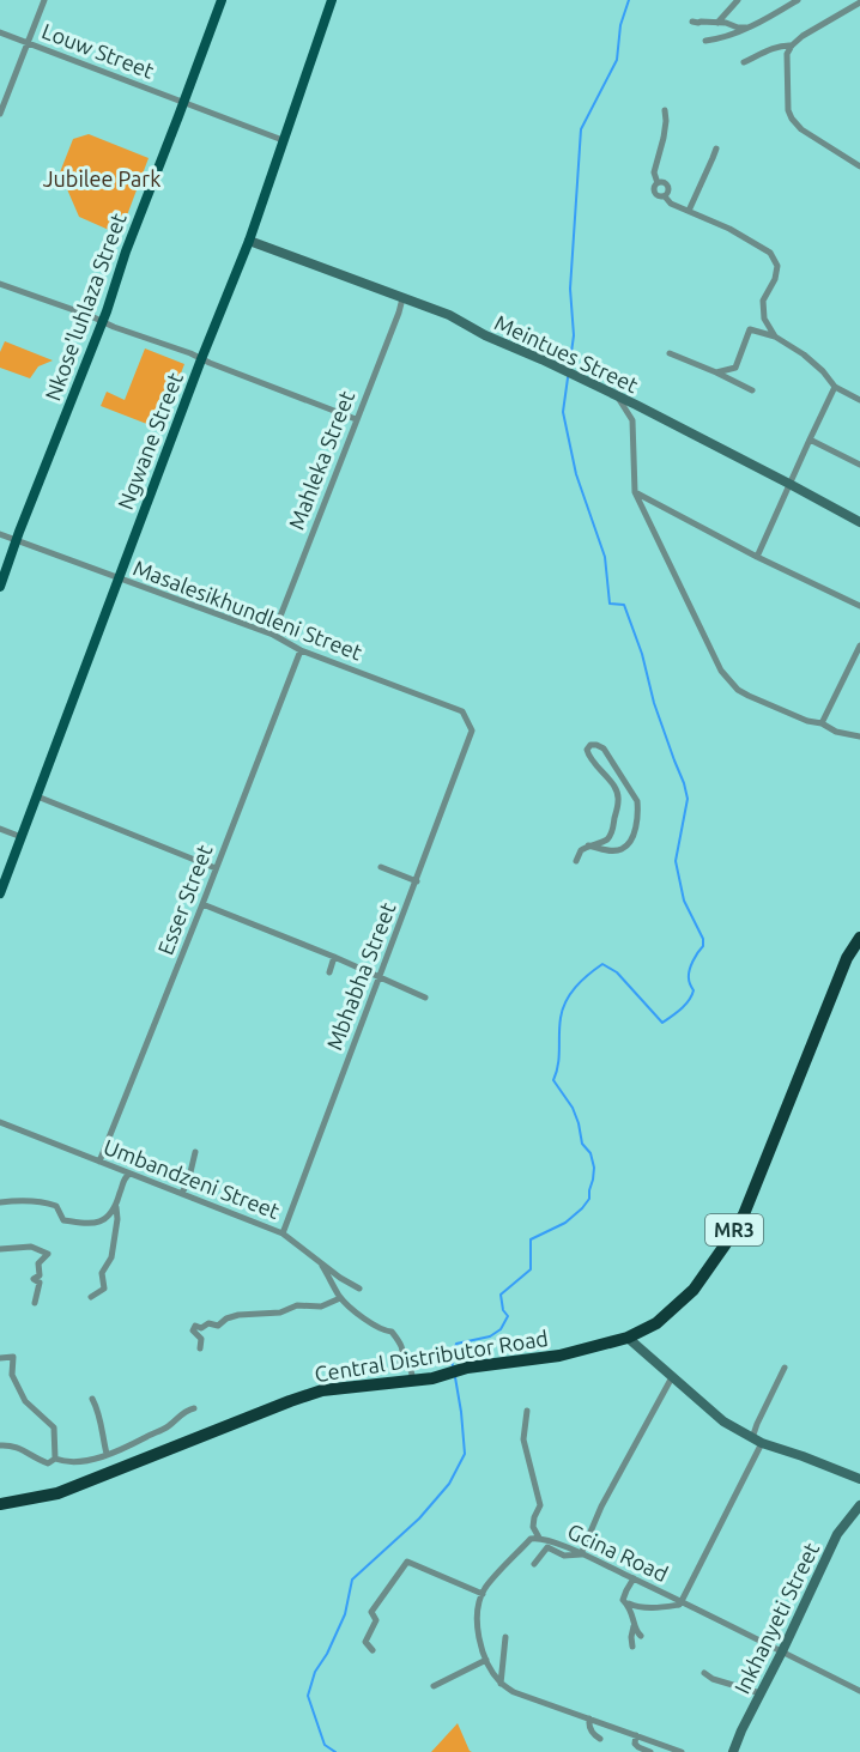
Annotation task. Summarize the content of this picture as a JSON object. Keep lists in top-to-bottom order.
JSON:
{
  "streets": {
    "highway": ["MR3", "Central Distributor Road"],
    "main road": ["Nkose'luhlaza Street", "Ngwane Street"],
    "street": [
      "Louw Street",
      "Meintues Street",
      "Mahleka Street",
      "Masalesikhundleni Street",
      "Esser Street",
      "Mbhabha Street",
      "Umbandzeni Street",
      "Gcina Road",
      "Inkhanyeti Street"
    ]
  },
  "crossings": [
    ["Louw Street", "Nkose'luhlaza Street"],
    ["Louw Street", "Ngwane Street"],
    ["Nkose'luhlaza Street", "Masalesikhundleni Street"],
    ["Meintues Street", "Ngwane Street"],
    ["Meintues Street", "Mahleka Street"],
    ["Ngwane Street", "Masalesikhundleni Street"],
    ["Mahleka Street", "Masalesikhundleni Street"],
    ["Masalesikhundleni Street", "Esser Street"],
    ["Masalesikhundleni Street", "Mbhabha Street"],
    ["Esser Street", "Umbandzeni Street"],
    ["Mbhabha Street", "Umbandzeni Street"],
    ["Gcina Road", "Inkhanyeti Street"]
  ],
  "parks": ["Jubilee Park"]
}
